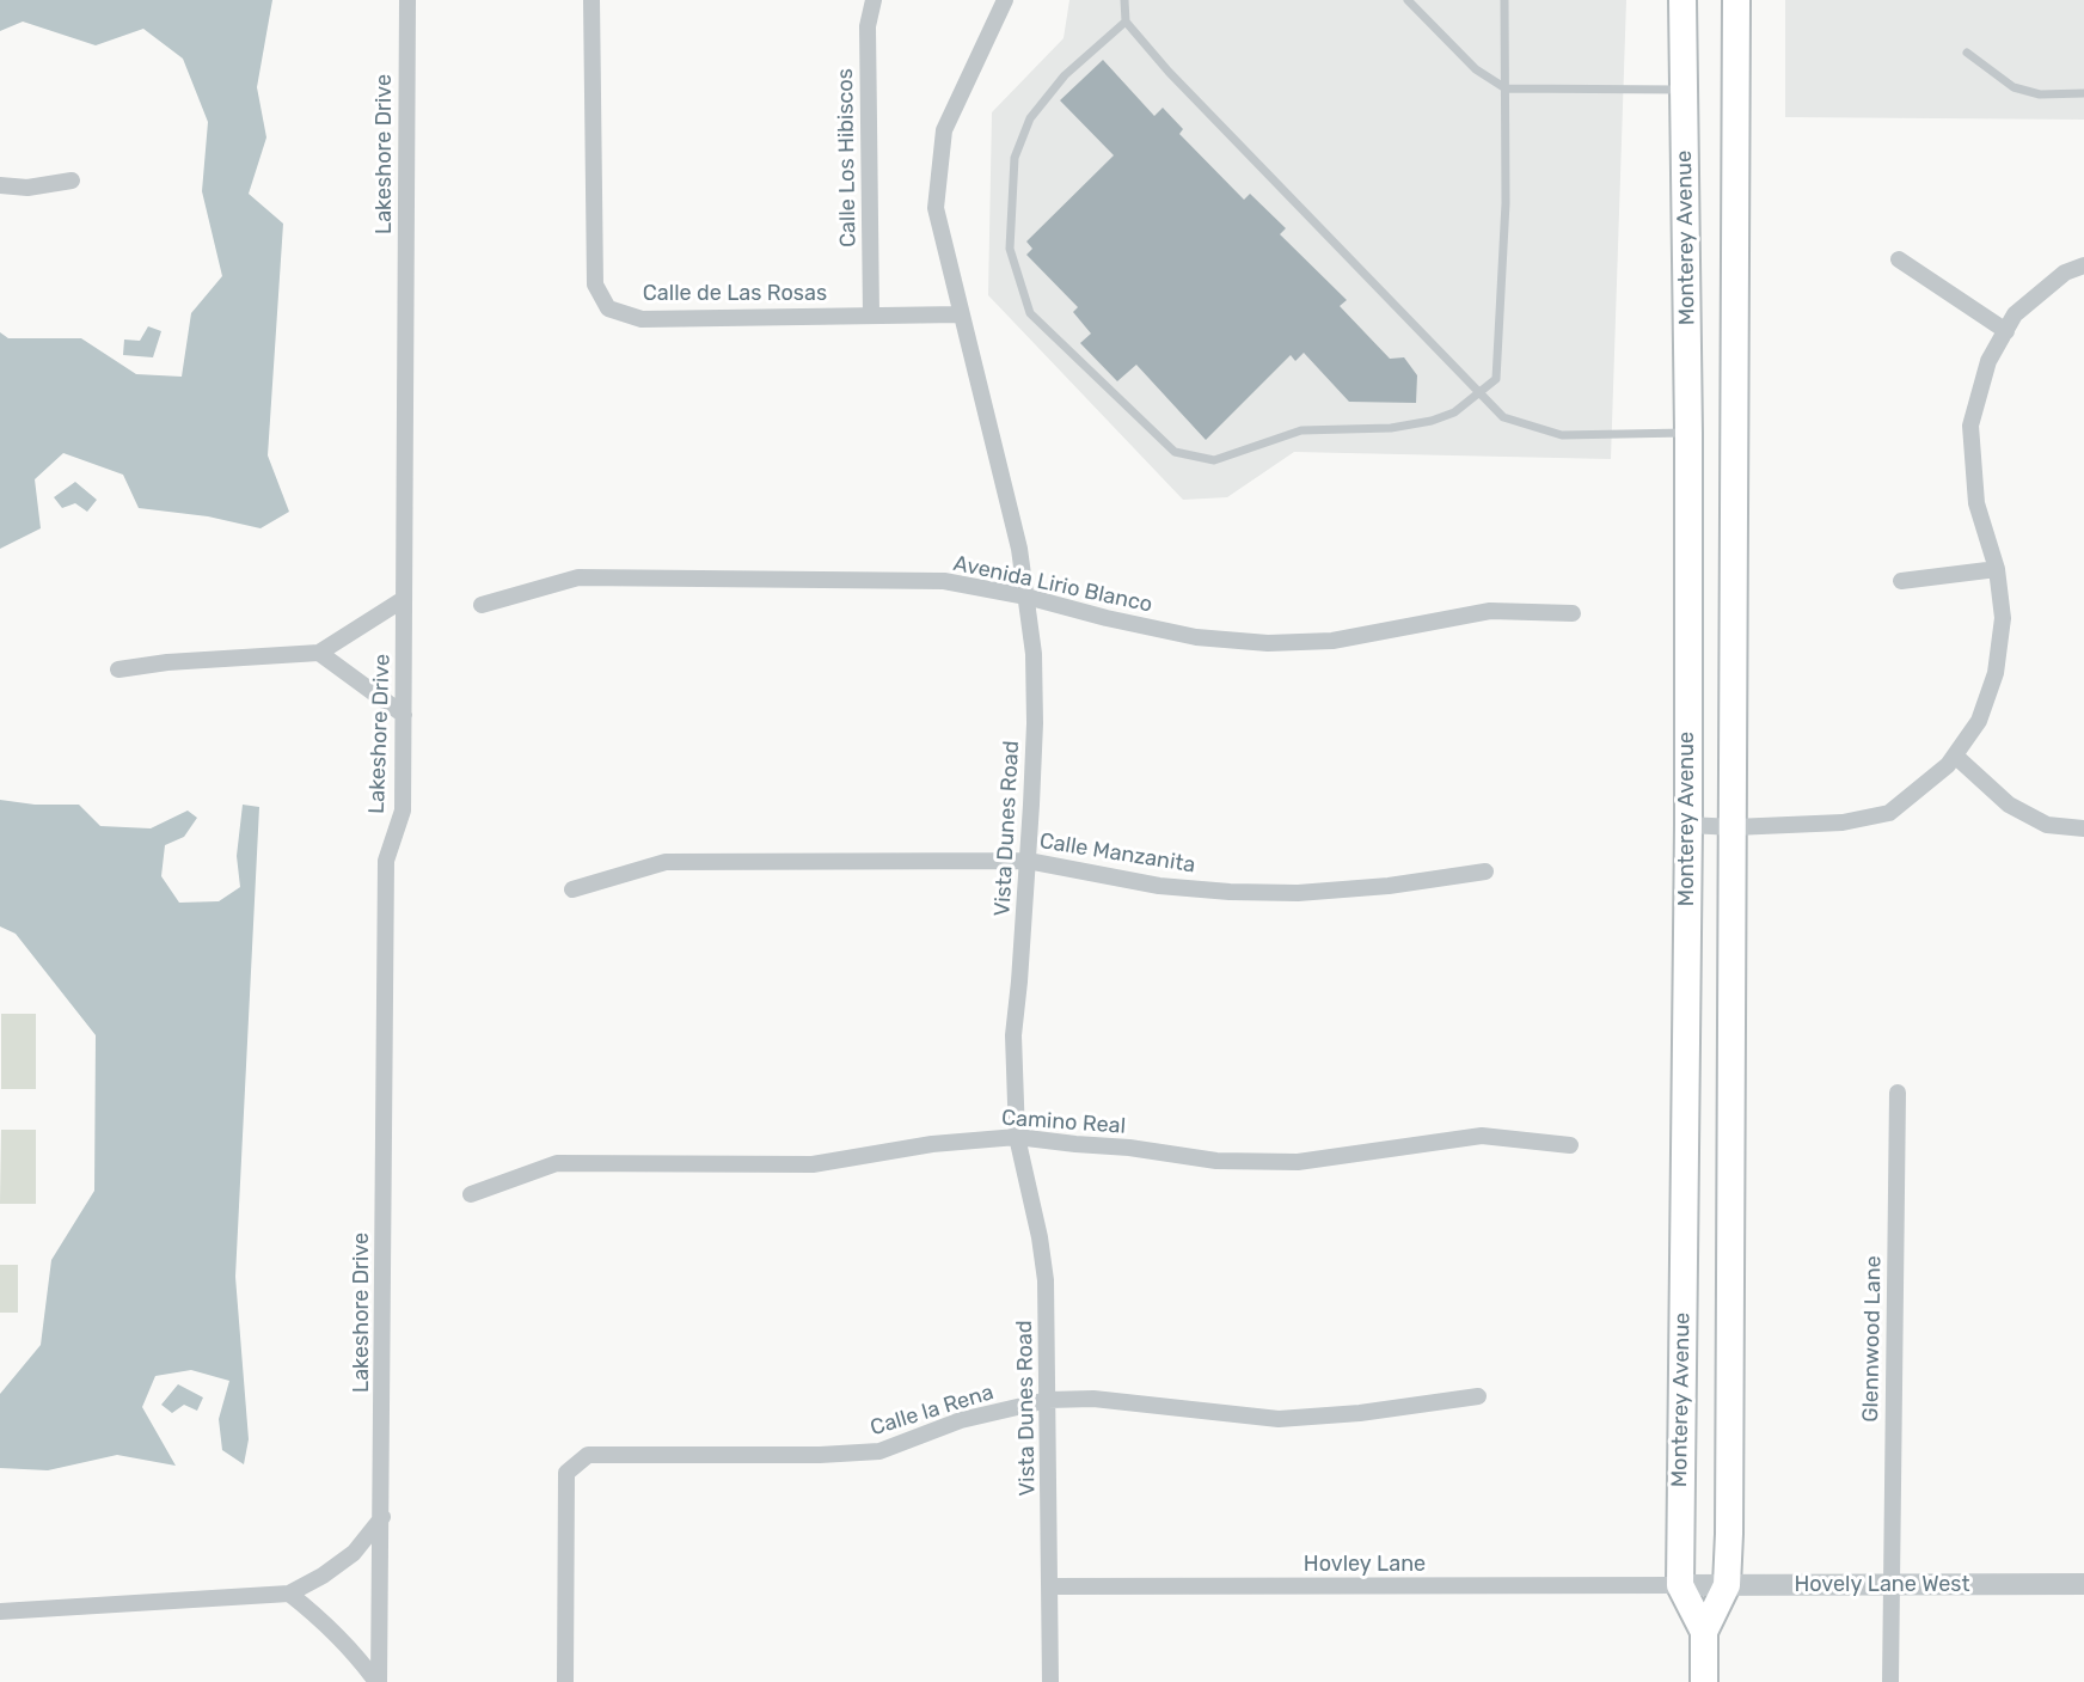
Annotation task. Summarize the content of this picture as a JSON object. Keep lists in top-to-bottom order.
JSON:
{
  "streets": {
    "main road": ["Monterey Avenue"],
    "street": [
      "Lakeshore Drive",
      "Calle Los Hibiscos",
      "Calle de Las Rosas",
      "Avenida Lirio Blanco",
      "Vista Dunes Road",
      "Calle Manzanita",
      "Camino Real",
      "Glennwood Lane",
      "Calle la Rena",
      "Hovley Lane",
      "Hovely Lane West"
    ]
  },
  "crossings": [
    ["Calle Los Hibiscos", "Calle de Las Rosas"],
    ["Monterey Avenue", "Hovley Lane"],
    ["Monterey Avenue", "Hovely Lane West"],
    ["Calle de Las Rosas", "Vista Dunes Road"],
    ["Avenida Lirio Blanco", "Vista Dunes Road"],
    ["Vista Dunes Road", "Calle Manzanita"],
    ["Vista Dunes Road", "Camino Real"],
    ["Vista Dunes Road", "Calle la Rena"],
    ["Vista Dunes Road", "Hovley Lane"],
    ["Glennwood Lane", "Hovely Lane West"],
    ["Hovley Lane", "Hovely Lane West"]
  ]
}
